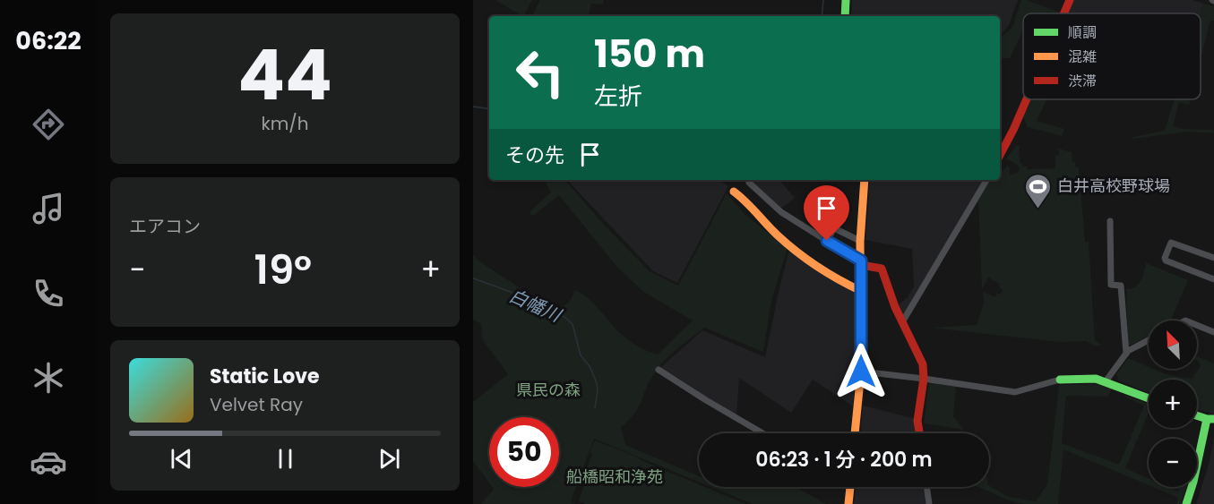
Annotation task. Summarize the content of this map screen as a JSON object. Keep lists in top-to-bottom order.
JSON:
{
  "water": ["白幡川"],
  "parks": ["県民の森", "船橋昭和浄苑"],
  "places": {
    "sports": ["白井高校野球場"]
  },
  "legend": ["順調", "混雑", "渋滞"],
  "north": "top left",
  "page": {
    "tabs": "06:22",
    "tile": [
      ["44", "km/h"],
      "エアコン"
    ],
    "turn": ["150 m", "左折"],
    "then": "その先",
    "heat": ["−", "19°", "+"],
    "map_buttons": ["+", "−"],
    "song": ["Static Love", "Velvet Ray"],
    "limit": "50",
    "trip": "06:23 · 1 分 · 200 m"
  }
}
